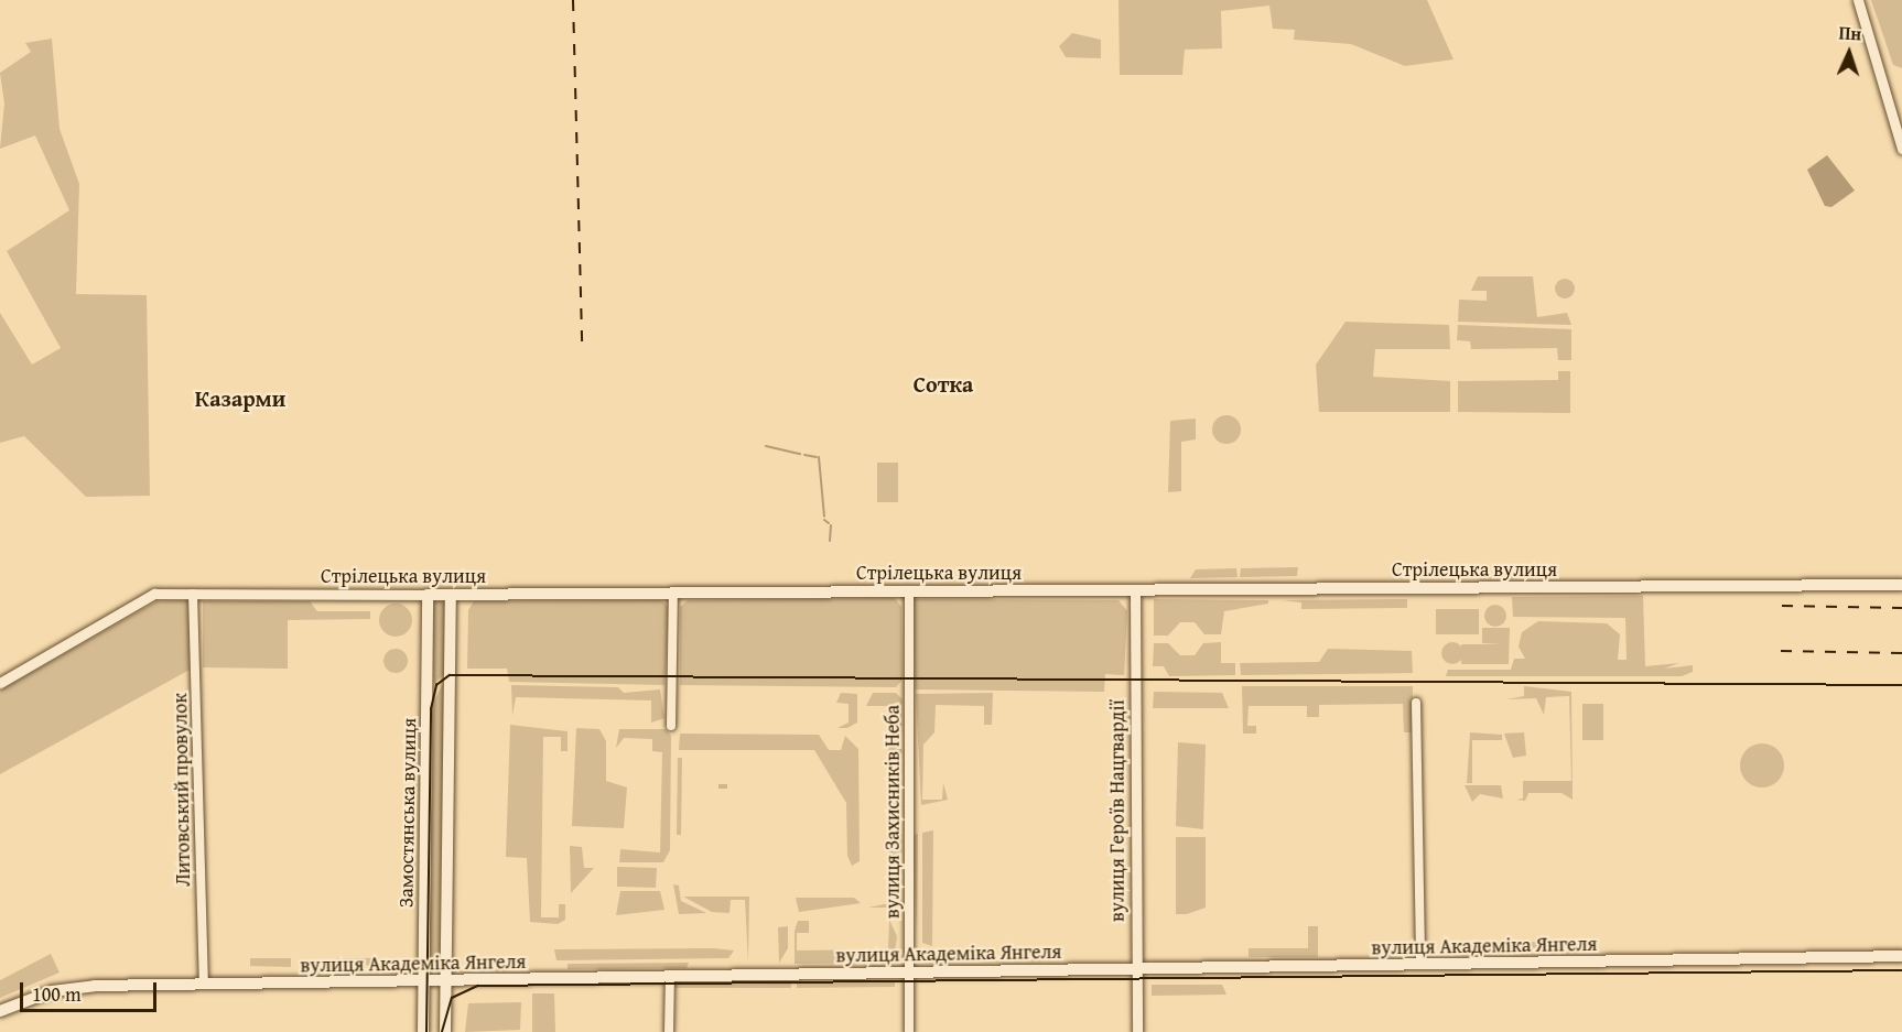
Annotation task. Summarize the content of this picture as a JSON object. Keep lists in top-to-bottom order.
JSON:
{
  "streets": {
    "main road": ["Стрілецька вулиця", "Замостянська вулиця", "вулиця Академіка Янгеля"],
    "street": ["Литовський провулок", "вулиця Героїв Нацгвардії", "вулиця Захисників Неба"]
  },
  "crossings": [
    ["Стрілецька вулиця", "Литовський провулок"],
    ["Стрілецька вулиця", "вулиця Героїв Нацгвардії"],
    ["Стрілецька вулиця", "вулиця Захисників Неба"],
    ["Стрілецька вулиця", "Замостянська вулиця"],
    ["Литовський провулок", "вулиця Академіка Янгеля"],
    ["вулиця Героїв Нацгвардії", "вулиця Академіка Янгеля"],
    ["вулиця Захисників Неба", "вулиця Академіка Янгеля"],
    ["Замостянська вулиця", "вулиця Академіка Янгеля"]
  ],
  "districts": ["Сотка", "Казарми"],
  "scale_bar": "100 m",
  "north": "top"
}
